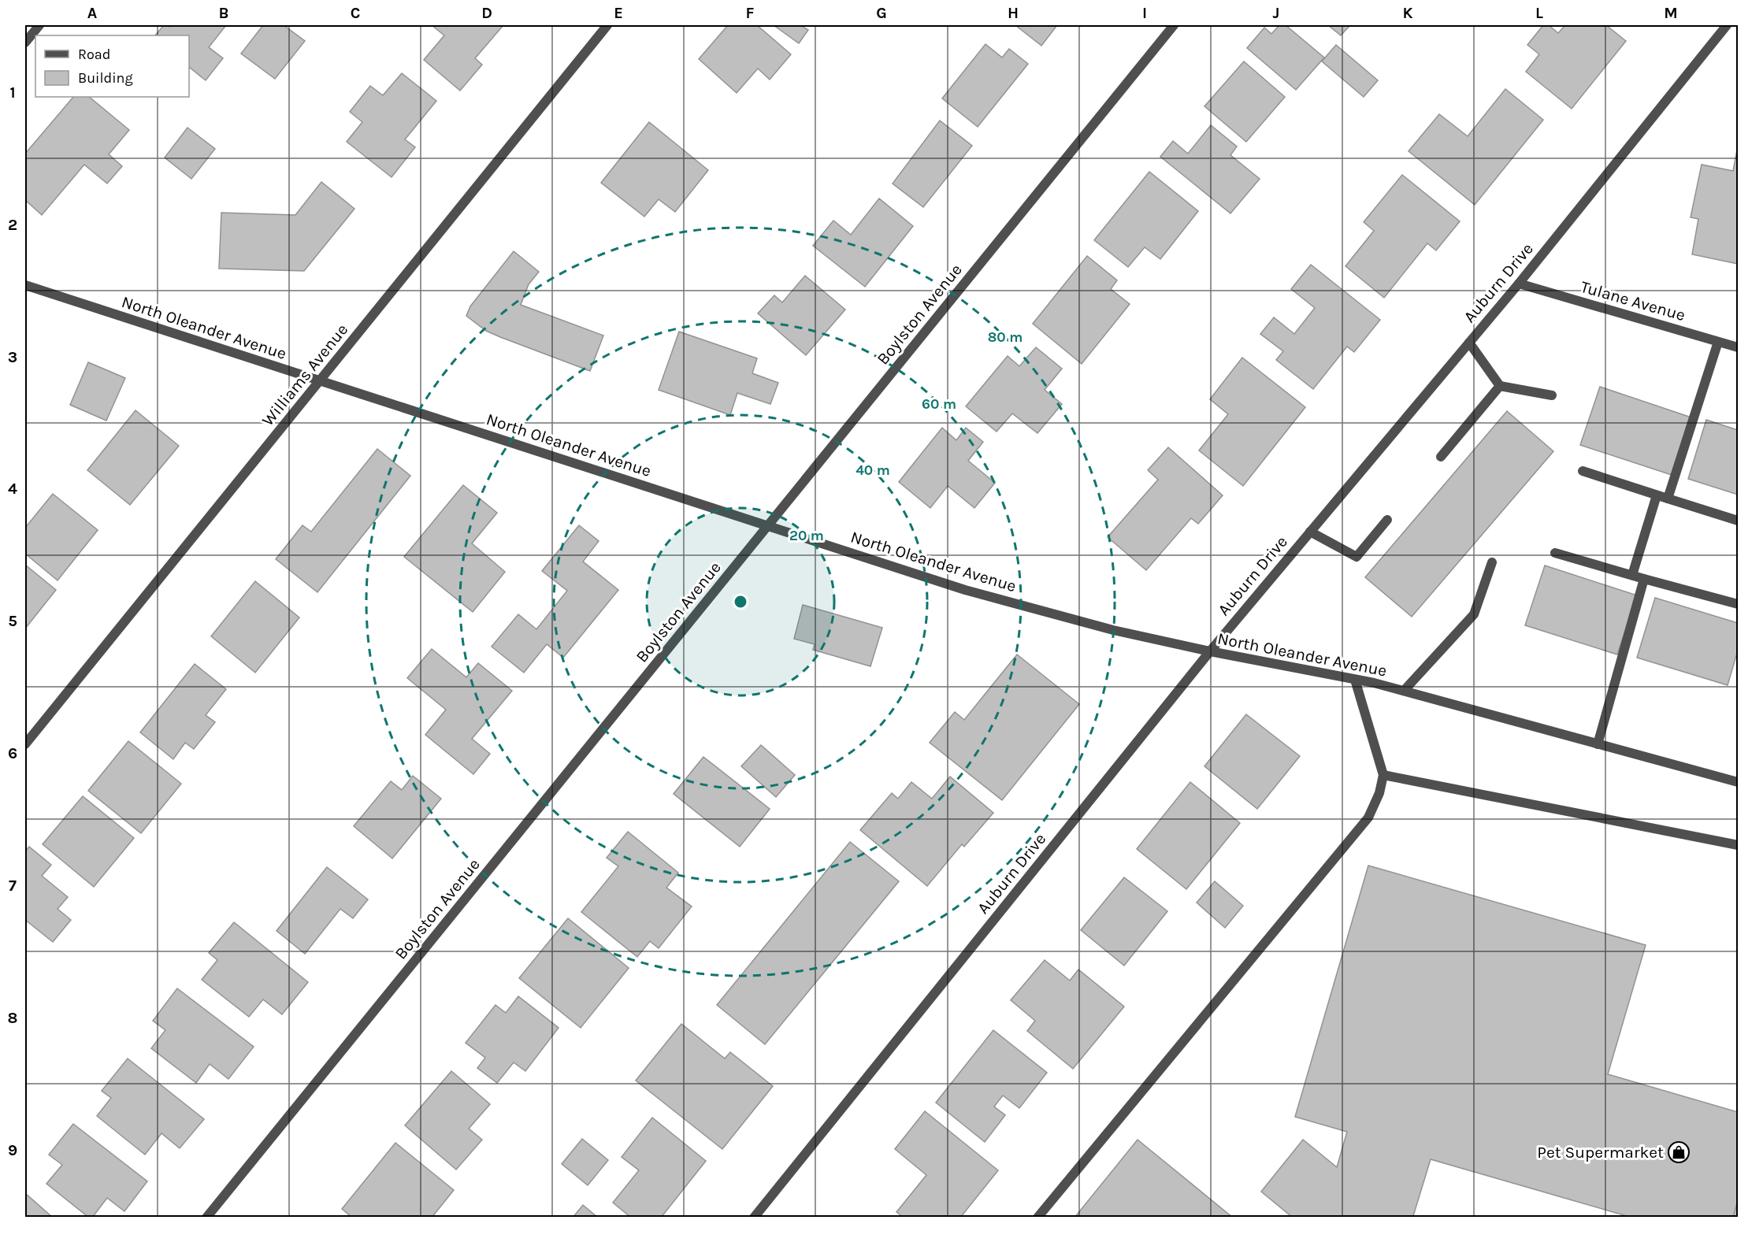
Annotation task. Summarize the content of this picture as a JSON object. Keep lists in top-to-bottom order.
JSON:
{
  "streets": {
    "street": [
      "Auburn Drive",
      "Tulane Avenue",
      "Boylston Avenue",
      "North Oleander Avenue",
      "Williams Avenue"
    ]
  },
  "crossings": [
    ["Auburn Drive", "Tulane Avenue"],
    ["Auburn Drive", "North Oleander Avenue"],
    ["Boylston Avenue", "North Oleander Avenue"],
    ["North Oleander Avenue", "Williams Avenue"]
  ],
  "places": {
    "shop": ["Pet Supermarket"]
  },
  "legend": ["Road", "Building"],
  "grid": {
    "columns": [
      "A",
      "B",
      "C",
      "D",
      "E",
      "F",
      "G",
      "H",
      "I",
      "J",
      "K",
      "L",
      "M"
    ],
    "rows": [
      "1",
      "2",
      "3",
      "4",
      "5",
      "6",
      "7",
      "8",
      "9"
    ]
  },
  "rings": [
    "80 m",
    "60 m",
    "40 m",
    "20 m"
  ]
}
